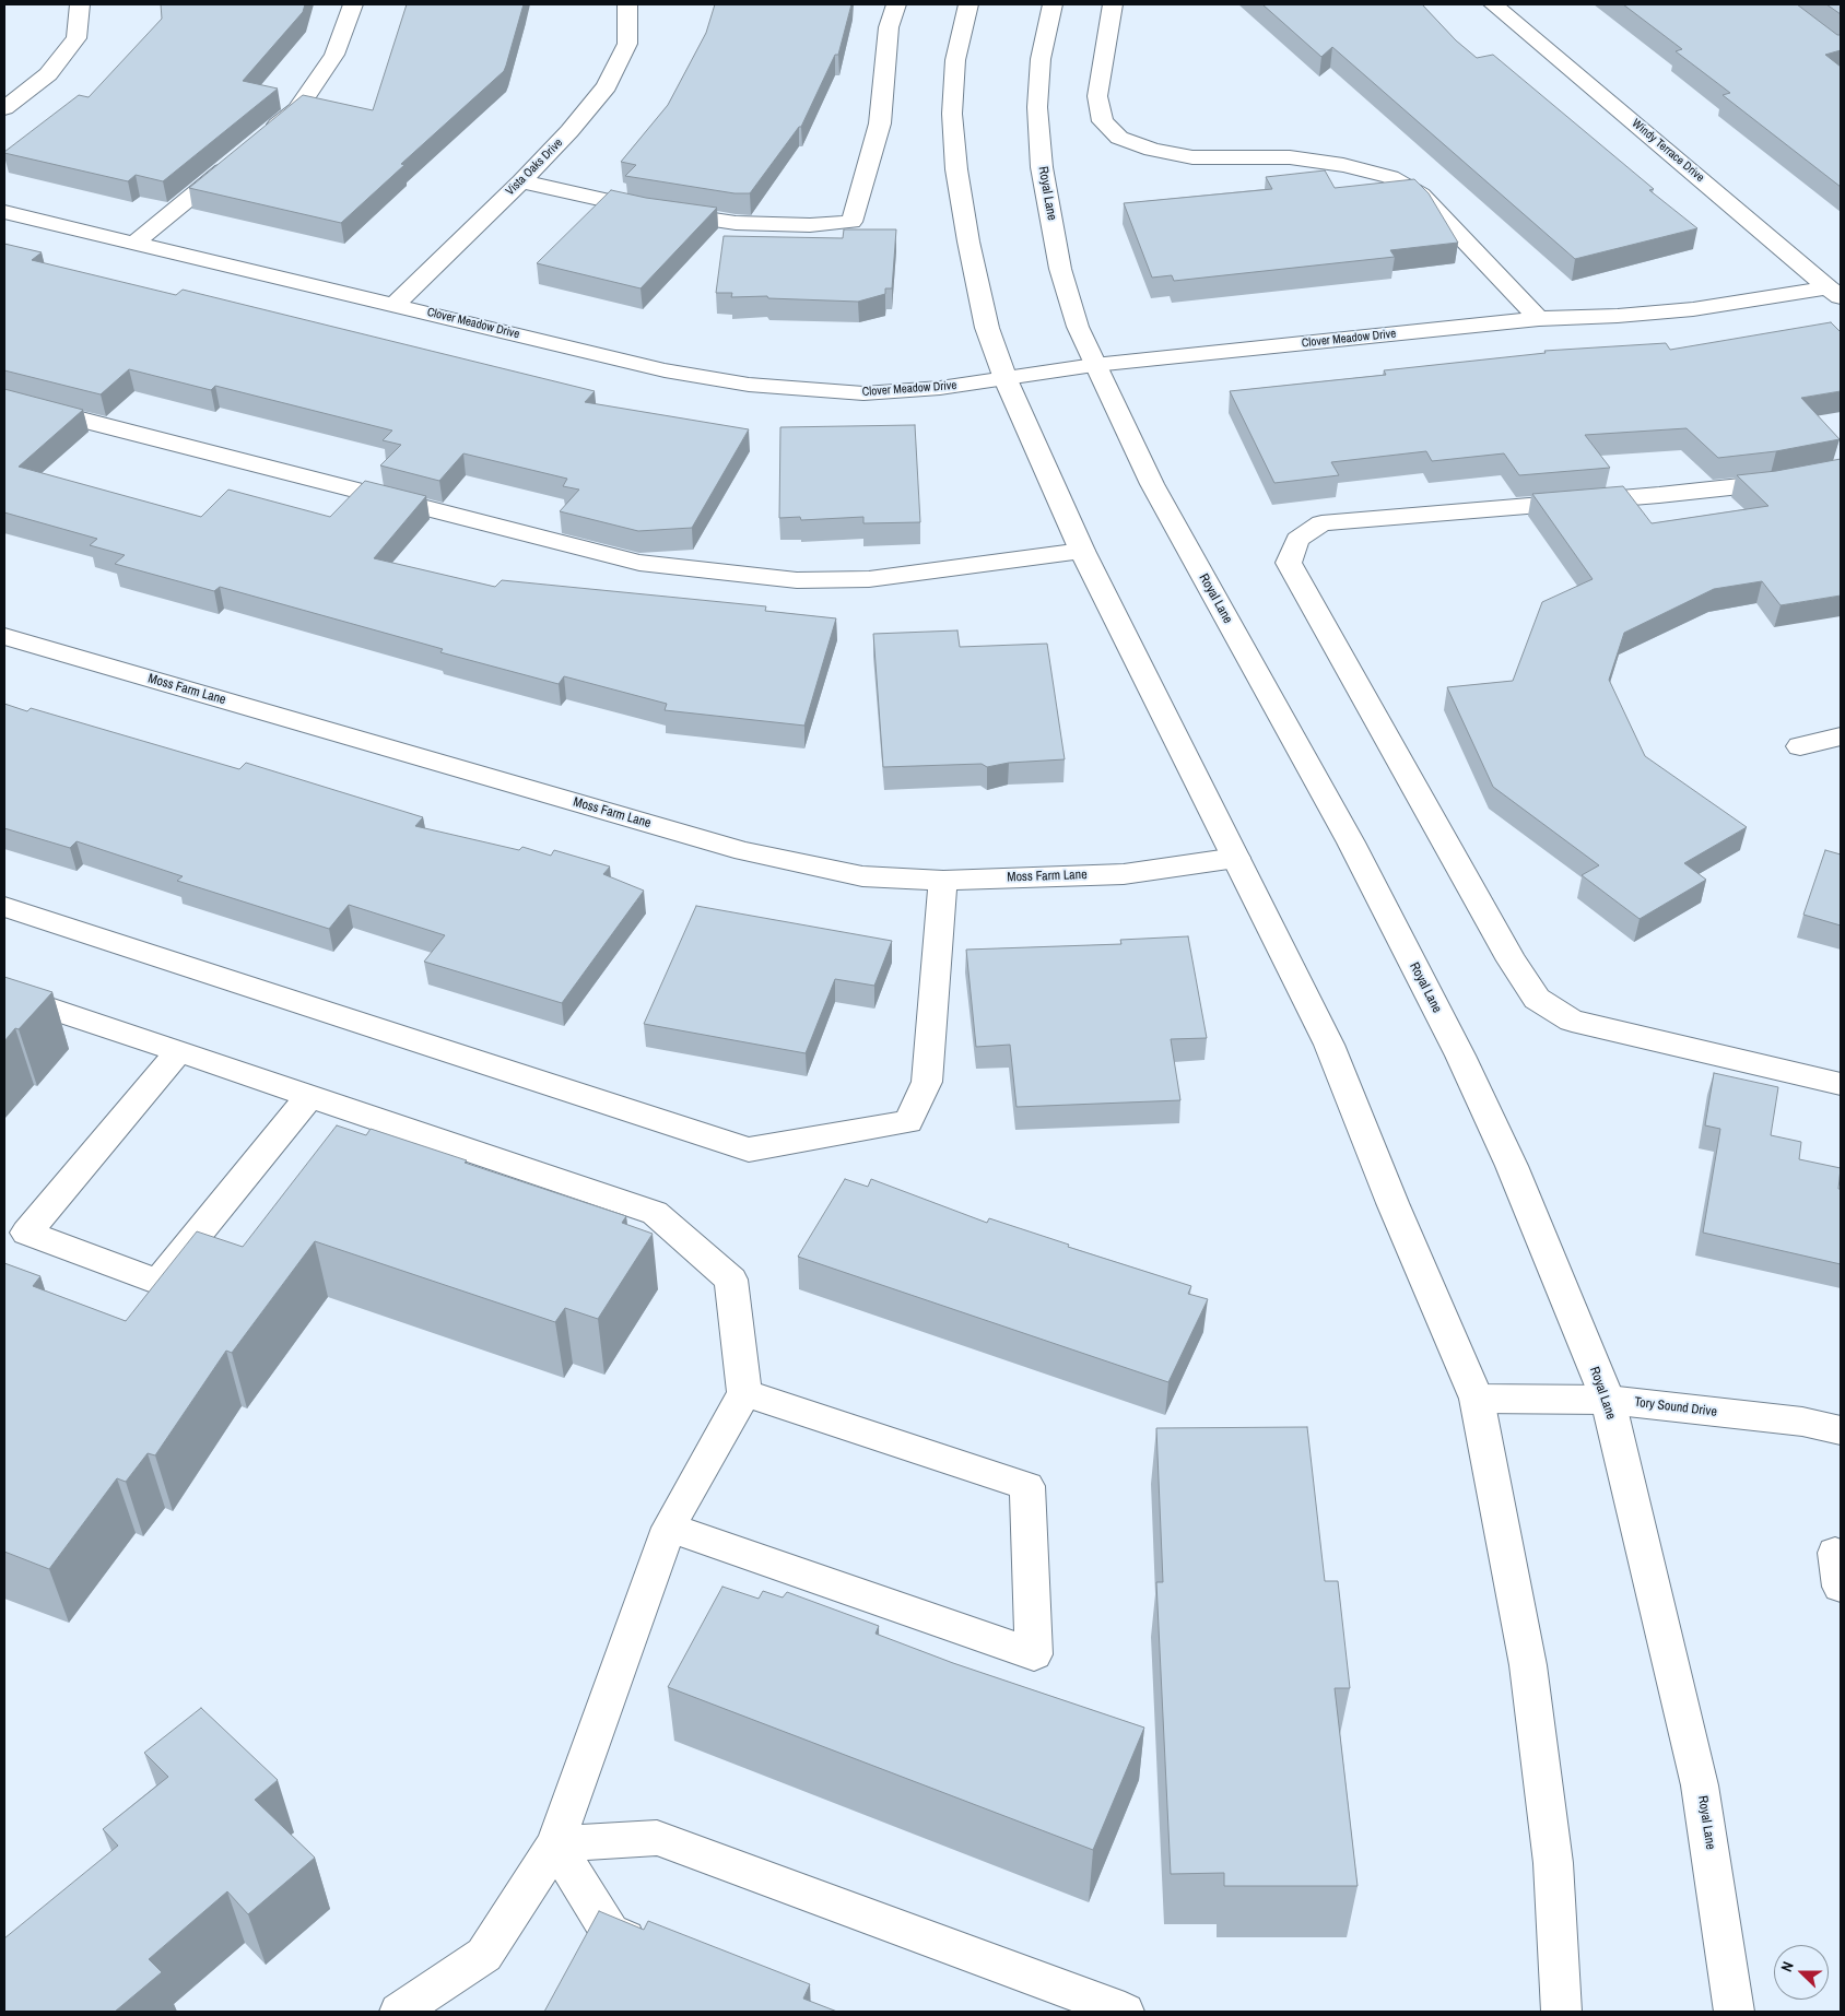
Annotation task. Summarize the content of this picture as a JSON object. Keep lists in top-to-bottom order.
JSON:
{
  "streets": {
    "street": [
      "Windy Terrace Drive",
      "Vista Oaks Drive",
      "Royal Lane",
      "Clover Meadow Drive",
      "Moss Farm Lane",
      "Tory Sound Drive"
    ]
  },
  "crossings": [
    ["Windy Terrace Drive", "Clover Meadow Drive"],
    ["Vista Oaks Drive", "Clover Meadow Drive"],
    ["Royal Lane", "Clover Meadow Drive"],
    ["Royal Lane", "Tory Sound Drive"]
  ],
  "north": "left"
}
